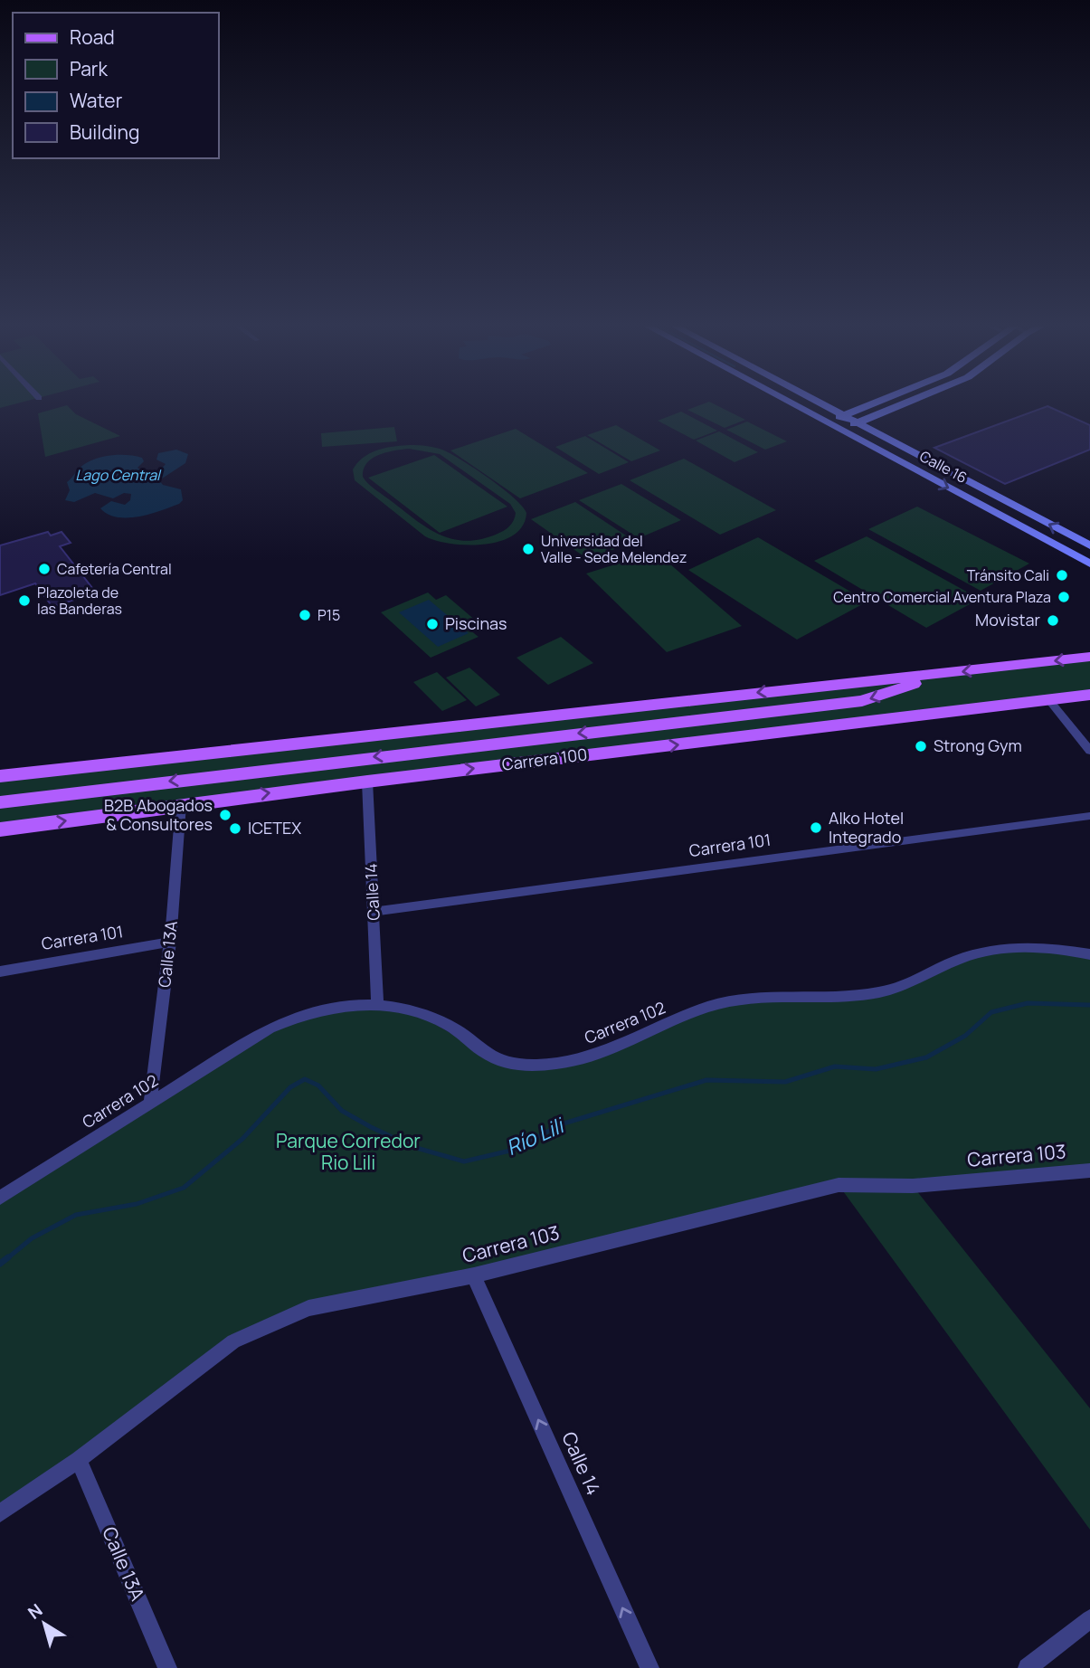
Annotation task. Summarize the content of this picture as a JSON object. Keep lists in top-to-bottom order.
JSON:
{
  "streets": {
    "main road": ["Carrera 100"],
    "street": [
      "Calle 16",
      "Carrera 101",
      "Calle 14",
      "Calle 13A",
      "Carrera 102",
      "Carrera 103"
    ]
  },
  "crossings": [
    ["Carrera 100", "Calle 14"],
    ["Carrera 100", "Calle 13A"],
    ["Carrera 101", "Calle 14"],
    ["Carrera 101", "Calle 13A"],
    ["Calle 14", "Carrera 102"],
    ["Calle 14", "Carrera 103"],
    ["Calle 13A", "Carrera 102"],
    ["Calle 13A", "Carrera 103"]
  ],
  "one_way": ["Calle 14"],
  "water": ["Lago Central", "Río Lili"],
  "parks": ["Parque Corredor Rio Lili"],
  "places": [
    "Universidad del Valle - Sede Melendez",
    "Cafetería Central",
    "Tránsito Cali",
    "Centro Comercial Aventura Plaza",
    "Plazoleta de las Banderas",
    "P15",
    "Movistar",
    "Piscinas",
    "Strong Gym",
    "B2B Abogados & Consultores",
    "Alko Hotel Integrado",
    "ICETEX"
  ],
  "legend": [
    "Road",
    "Park",
    "Water",
    "Building"
  ],
  "north": "top left"
}
